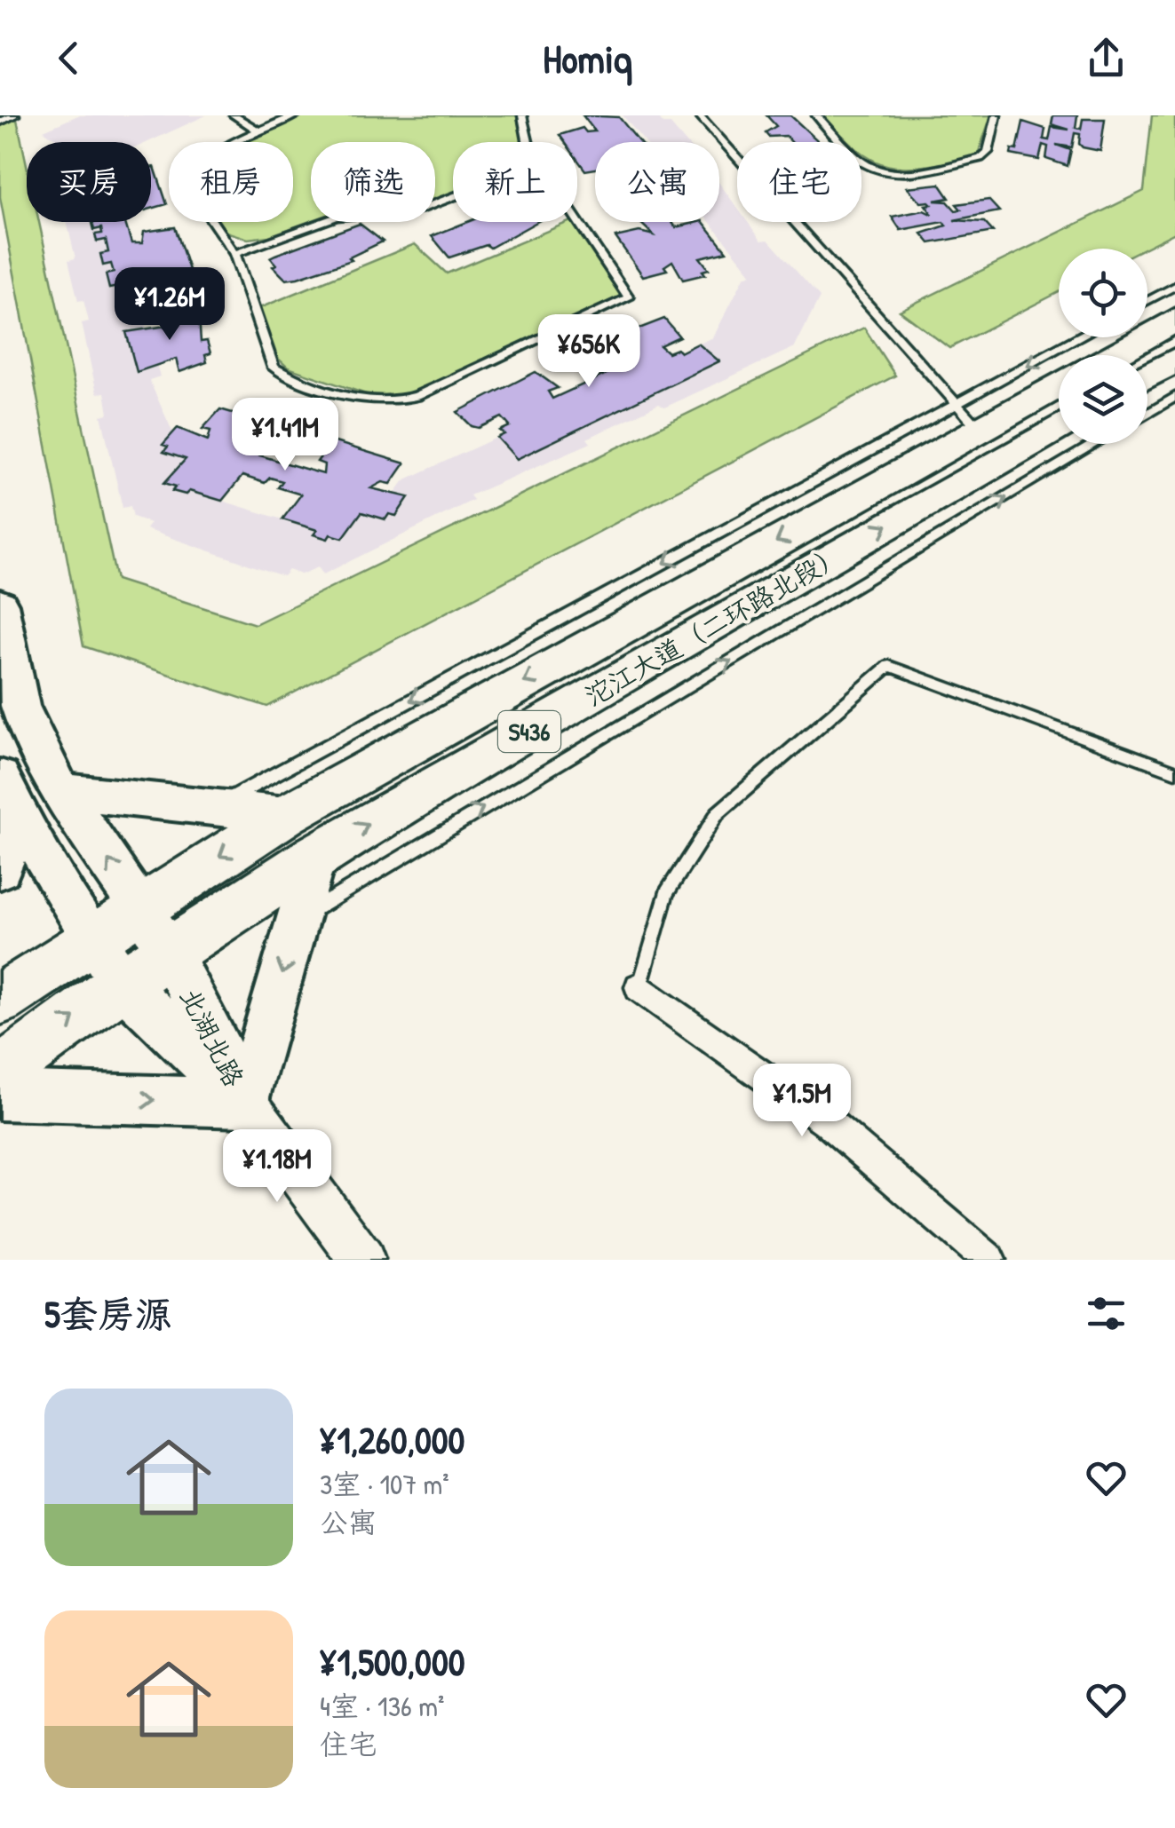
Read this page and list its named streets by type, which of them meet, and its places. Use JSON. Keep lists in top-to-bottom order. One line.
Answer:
{"streets":{"highway":["沱江大道（二环路北段）","S436"],"main road":["北湖北路"]},"crossings":[["沱江大道（二环路北段）","北湖北路"]],"page":{"header":"Homiq","chip":["买房","租房","筛选","新上","公寓","住宅"],"price":["¥1.26M","¥656K","¥1.41M","¥1.5M","¥1.18M"],"heading":"5套房源","list":[{"name":"¥1,260,000","note":"3室 · 107 m² · 公寓"},{"name":"¥1,500,000","note":"4室 · 136 m² · 住宅"}]}}
